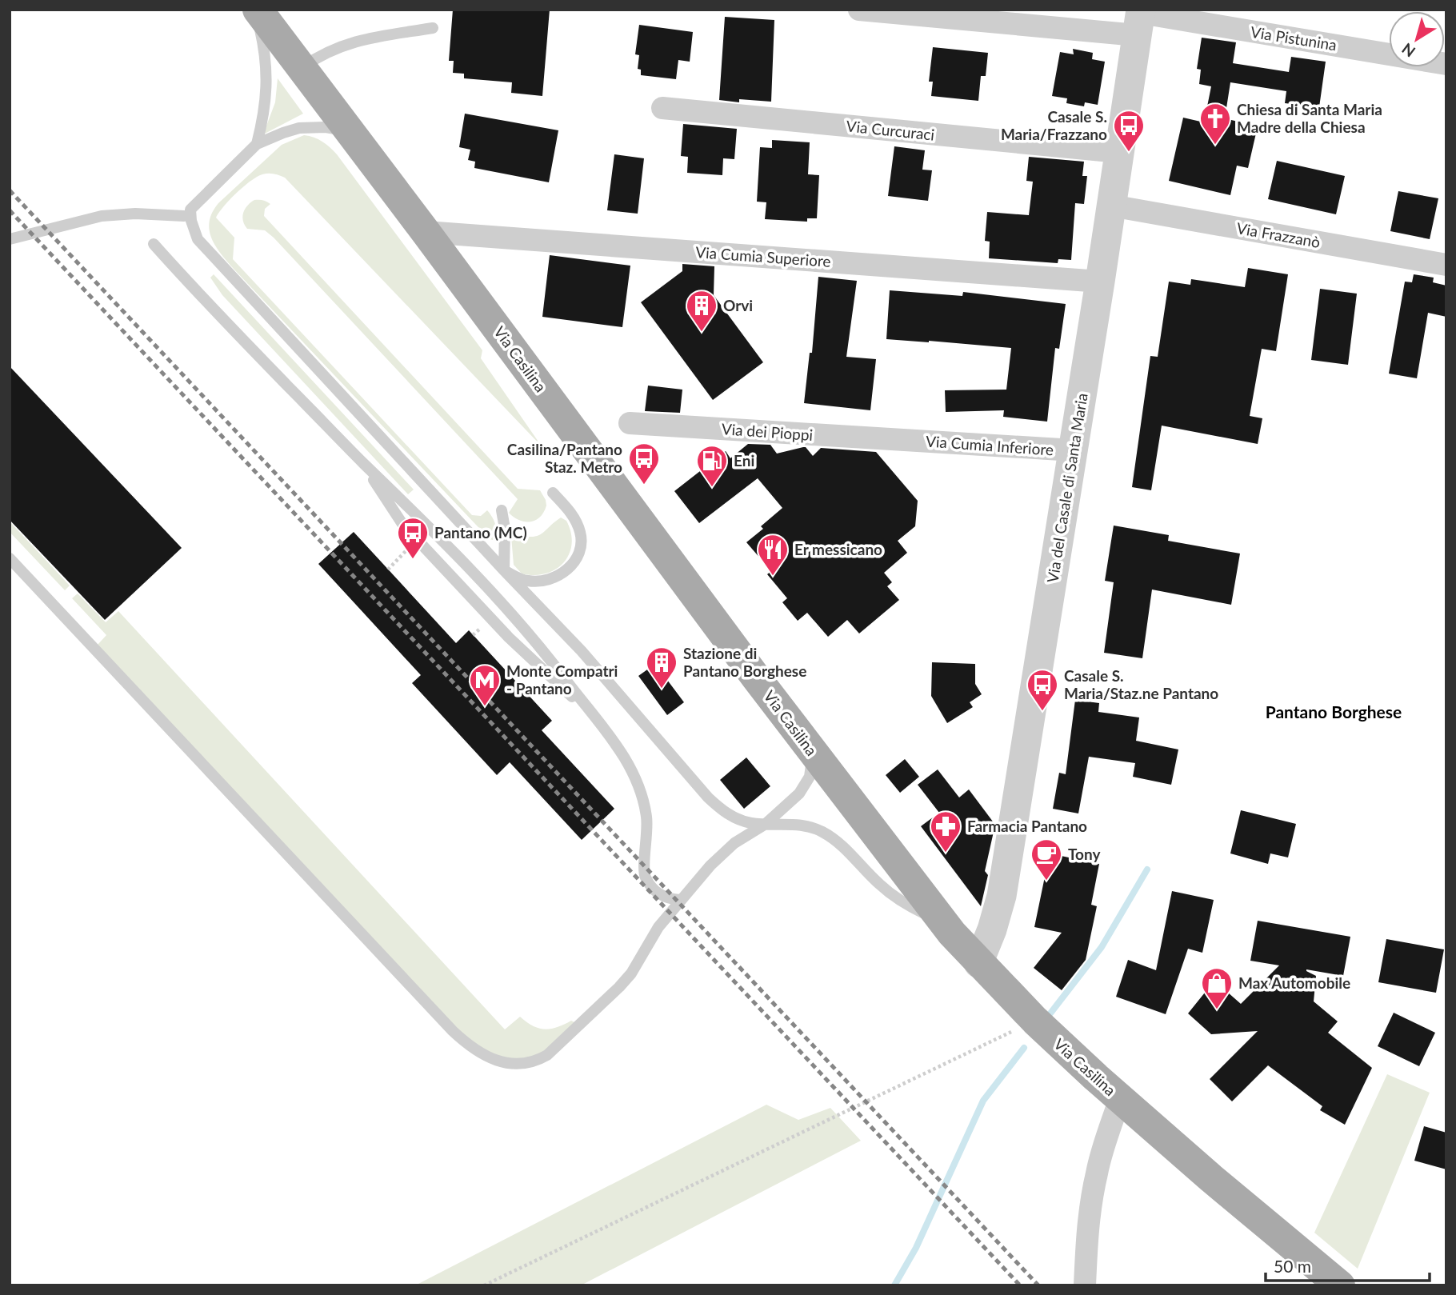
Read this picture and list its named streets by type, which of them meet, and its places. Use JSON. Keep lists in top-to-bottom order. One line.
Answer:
{"streets":{"main road":["Via Casilina"],"street":["Via Pistunina","Via Curcuraci","Via Frazzanò","Via Cumia Superiore","Via dei Pioppi","Via Cumia Inferiore","Via del Casale di Santa Maria"]},"crossings":[["Via Pistunina","Via del Casale di Santa Maria"],["Via Curcuraci","Via del Casale di Santa Maria"],["Via Frazzanò","Via del Casale di Santa Maria"],["Via Cumia Superiore","Via Casilina"],["Via Cumia Superiore","Via del Casale di Santa Maria"],["Via Casilina","Via del Casale di Santa Maria"],["Via dei Pioppi","Via Cumia Inferiore"],["Via Cumia Inferiore","Via del Casale di Santa Maria"]],"districts":["Pantano Borghese"],"places":{"church":["Chiesa di Santa Maria Madre della Chiesa"],"bus stop":["Casale S. Maria/Frazzano","Casilina/Pantano Staz. Metro","Pantano (MC)","Casale S. Maria/Staz.ne Pantano"],"building":["Orvi","Stazione di Pantano Borghese"],"fuel station":["Eni"],"restaurant":["Er messicano"],"metro station":["Monte Compatri - Pantano"],"pharmacy":["Farmacia Pantano"],"cafe":["Tony"],"shop":["Max Automobile"]},"scale_bar":"50 m","north":"bottom left"}
